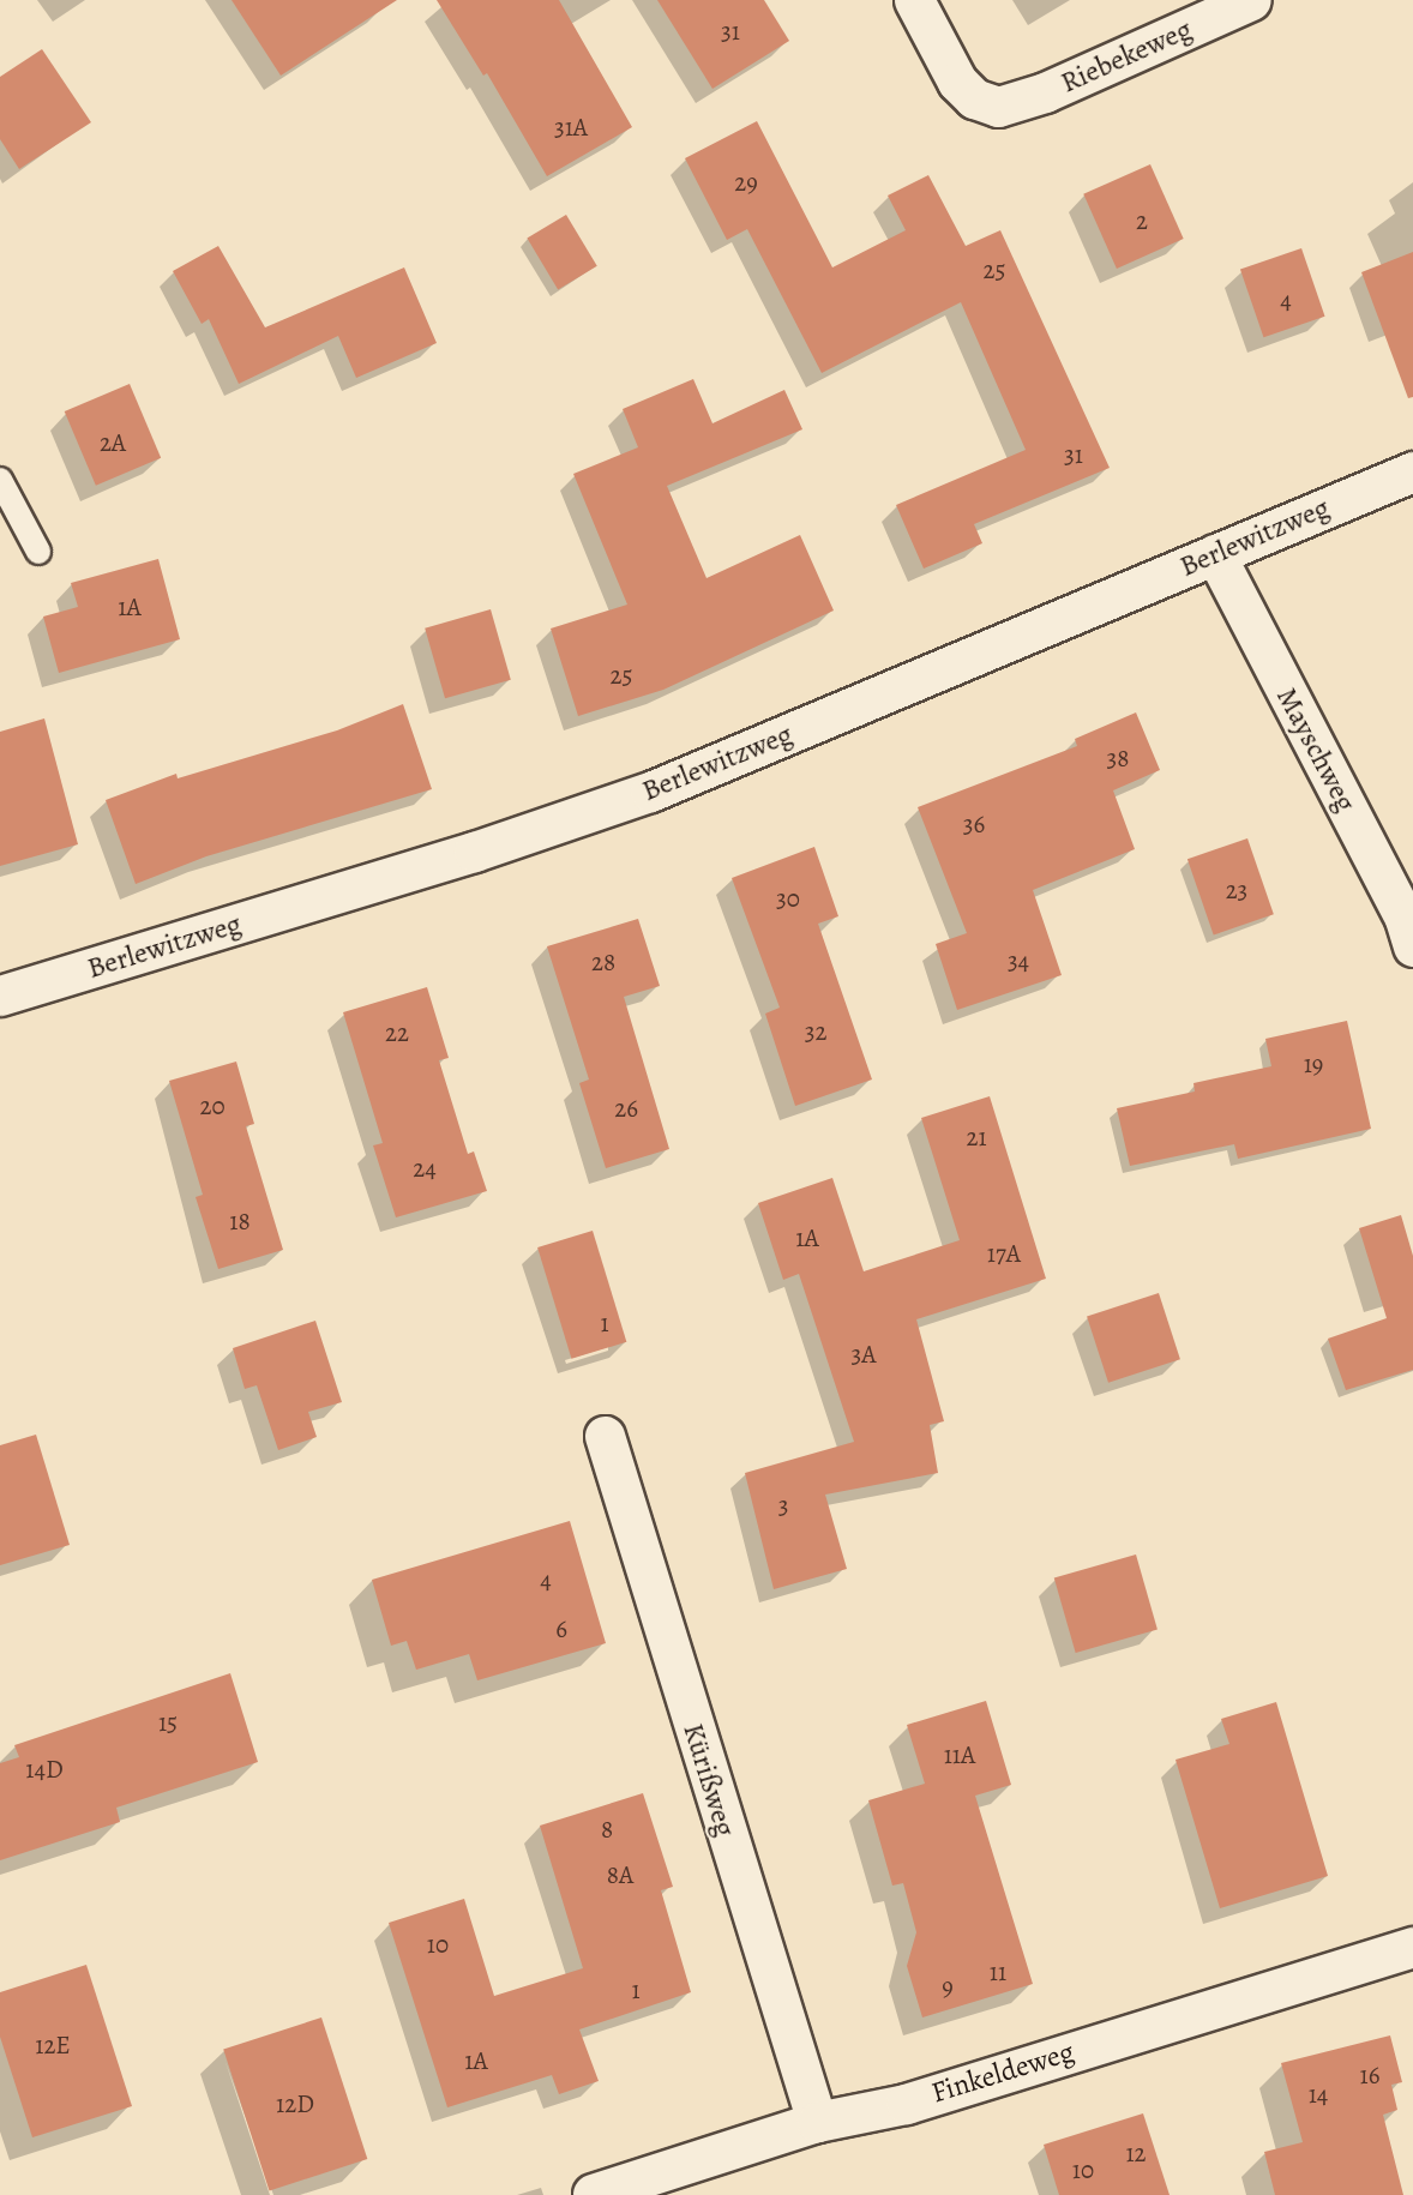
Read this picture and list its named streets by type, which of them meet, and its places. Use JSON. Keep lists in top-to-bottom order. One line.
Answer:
{"streets":{"street":["Riebekeweg","Berlewitzweg","Mayschweg","Kürißweg","Finkeldeweg"]},"crossings":[["Berlewitzweg","Mayschweg"],["Kürißweg","Finkeldeweg"]],"house_numbers":["31","31A","29","2","25","4","2A","31","1A","25","38","36","23","30","34","28","32","22","19","20","26","21","24","18","1A","17A","1","3A","3","4","6","15","11A","14D","8","8A","10","11","9","1","12E","1A","16","14","12D","12","10"]}
